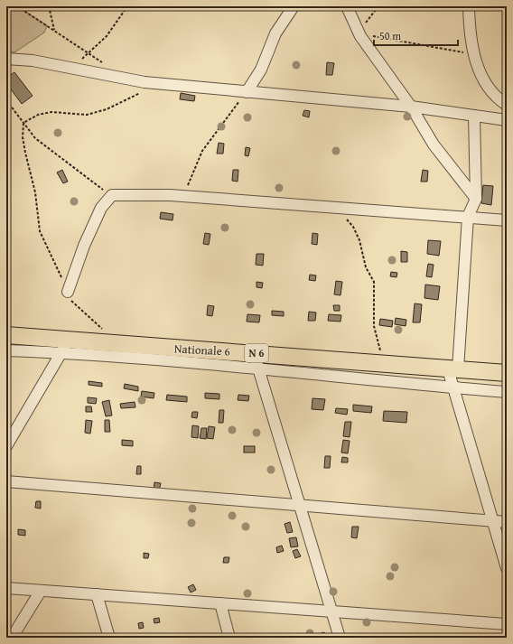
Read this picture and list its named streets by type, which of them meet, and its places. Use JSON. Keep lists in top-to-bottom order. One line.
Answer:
{"streets":{"main road":["Nationale 6","N 6"]},"scale_bar":"50 m"}
